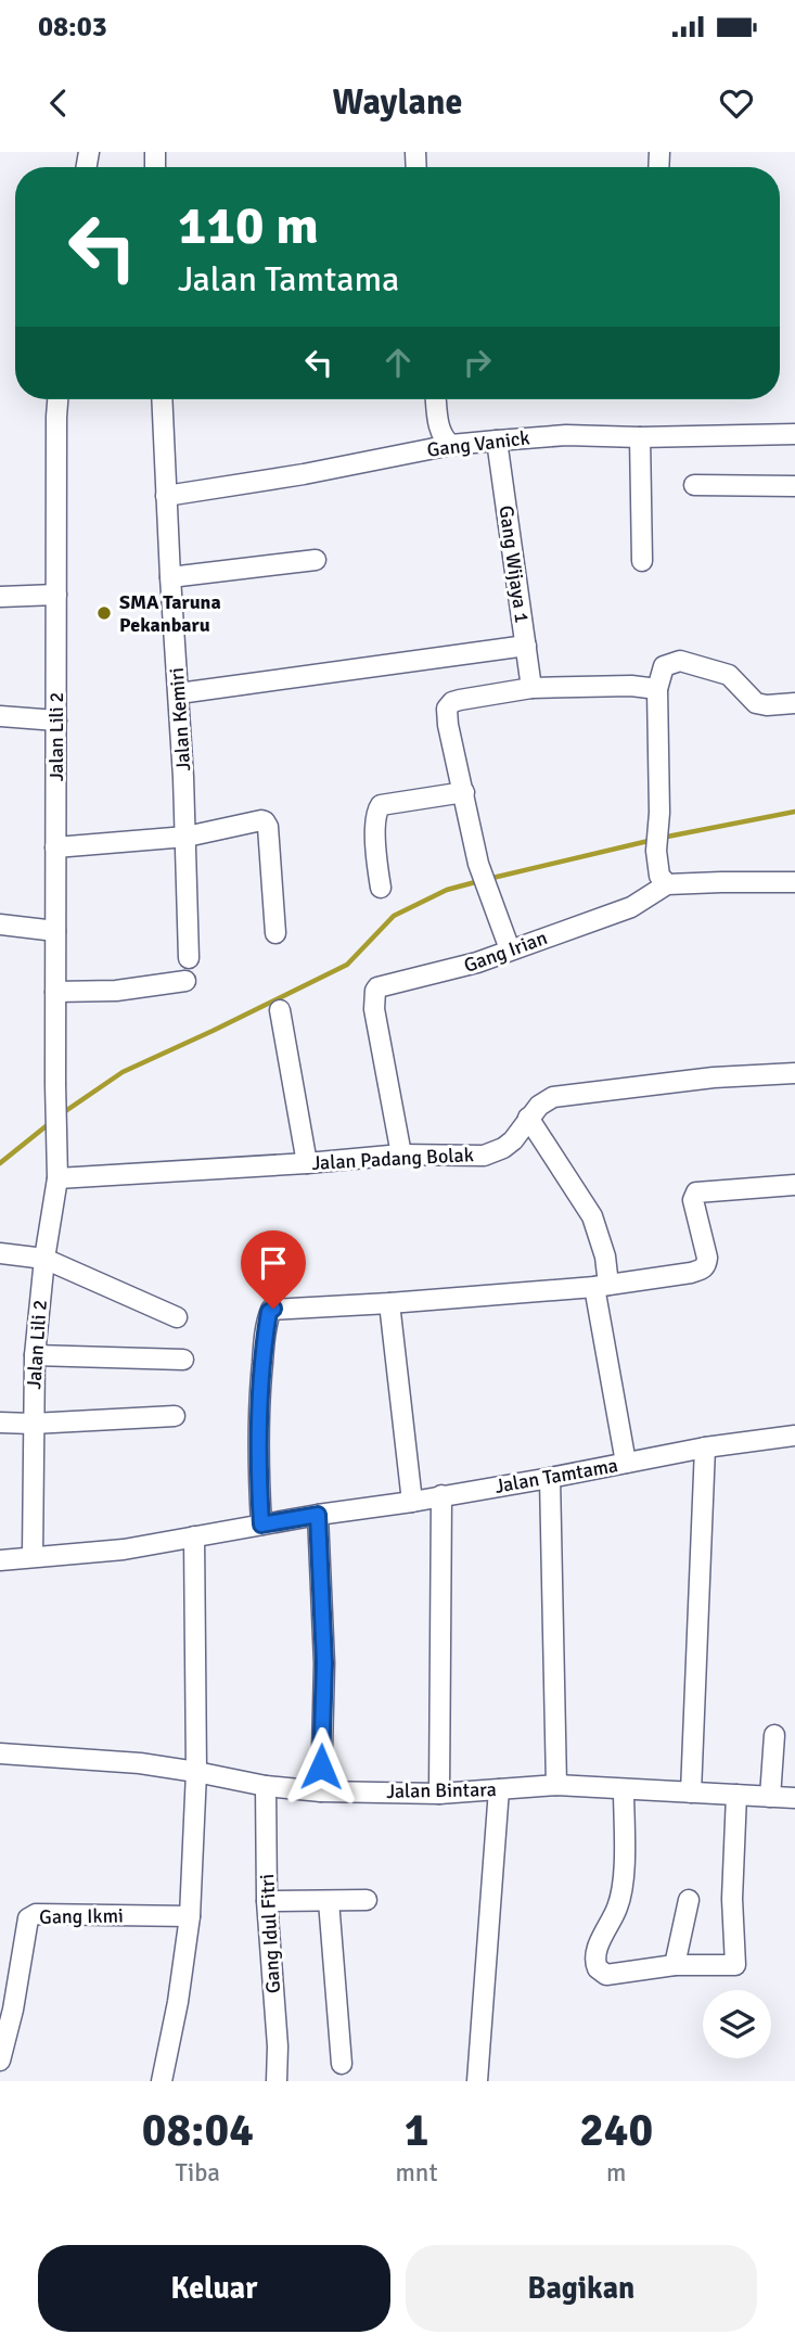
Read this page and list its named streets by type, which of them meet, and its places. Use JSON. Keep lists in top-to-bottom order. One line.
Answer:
{"streets":{"street":["Gang Vanick","Gang Wijaya 1","Jalan Kemiri","Jalan Lili 2","Gang Irian","Jalan Padang Bolak","Jalan Tamtama","Jalan Bintara","Gang Ikmi","Gang Idul Fitri"]},"crossings":[["Gang Vanick","Gang Wijaya 1"],["Gang Vanick","Jalan Kemiri"],["Jalan Lili 2","Jalan Padang Bolak"],["Jalan Lili 2","Jalan Tamtama"],["Gang Irian","Jalan Padang Bolak"],["Jalan Bintara","Gang Idul Fitri"]],"places":["SMA Taruna Pekanbaru"],"page":{"status":"08:03","header":"Waylane","turn":["110 m","Jalan Tamtama"],"eta":["08:04","Tiba","1","mnt","240","m"],"buttons":["Keluar","Bagikan"]}}
